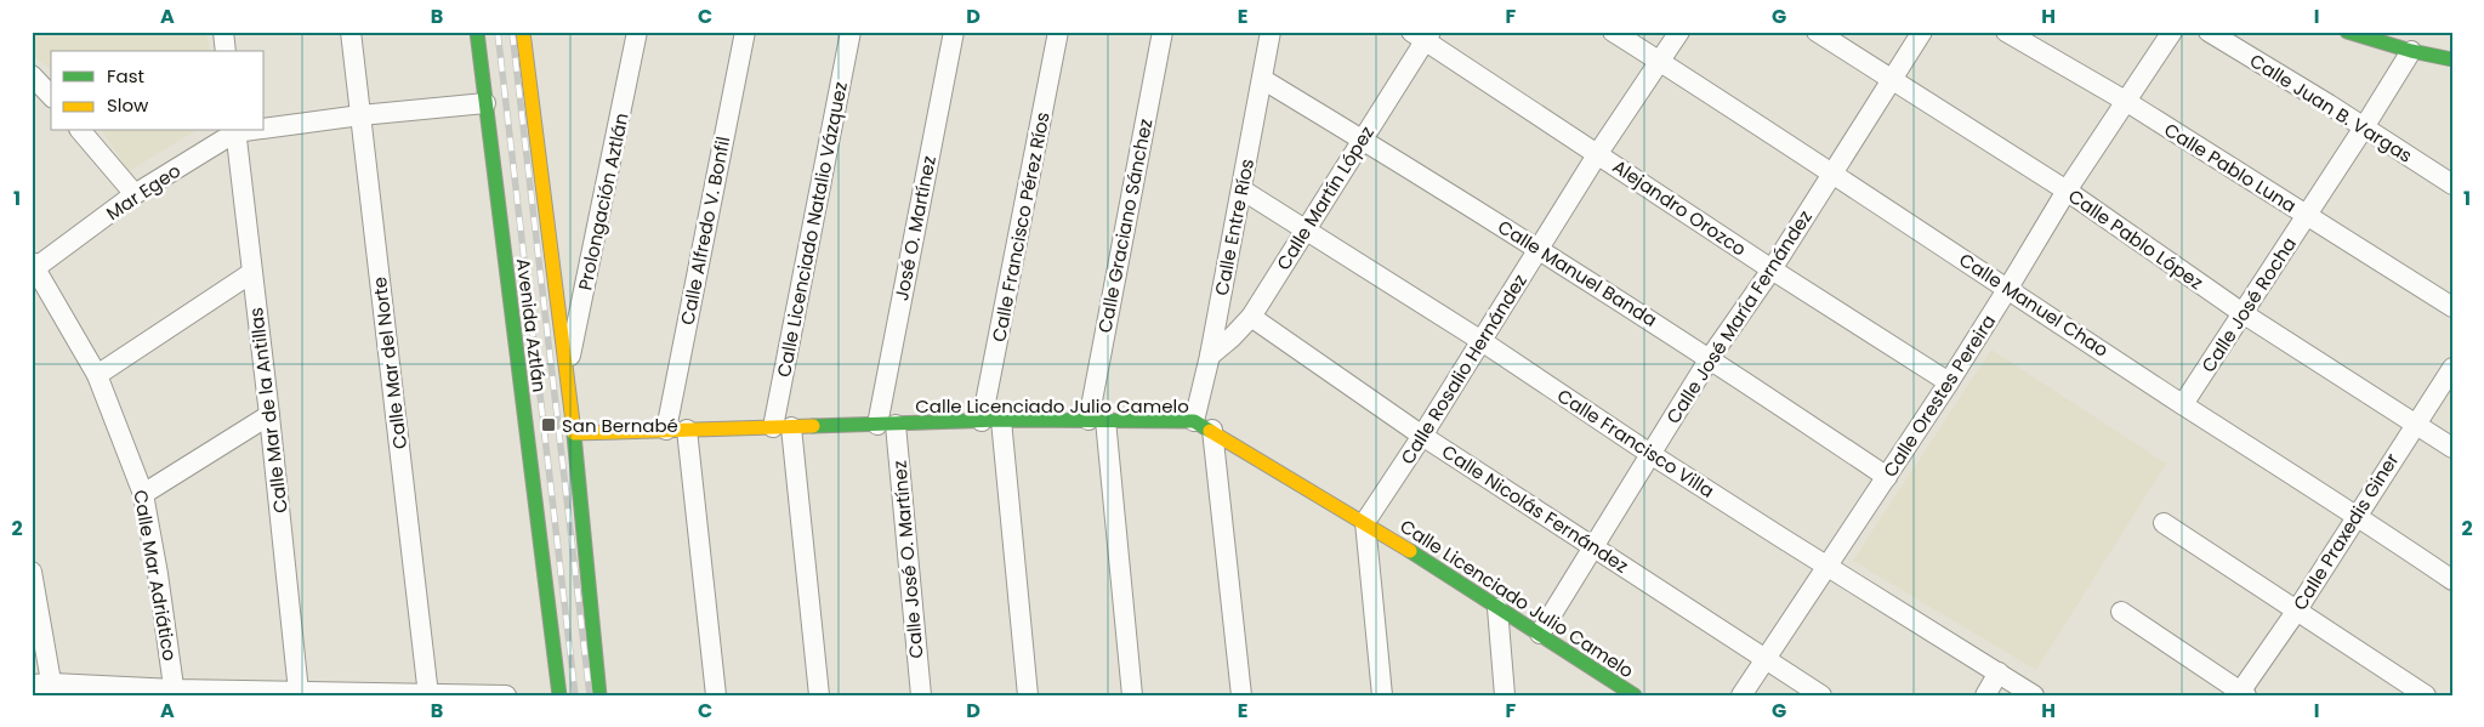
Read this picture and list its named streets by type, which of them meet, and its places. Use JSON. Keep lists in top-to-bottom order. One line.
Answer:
{"streets":{"main road":["Avenida Aztlán","Calle Licenciado Julio Camelo"],"street":["Calle Juan B. Vargas","Calle Pablo Luna","Mar Egeo","Calle Martín López","Prolongación Aztlán","Alejandro Orozco","Calle Graciano Sánchez","Calle Francisco Pérez Ríos","Calle Entre Ríos","José O. Martínez","Calle Licenciado Natalio Vázquez","Calle Alfredo V. Bonfil","Calle Pablo López","Calle Manuel Banda","Calle Manuel Chao","Calle José Rocha","Calle José María Fernández","Calle Mar del Norte","Calle Rosalio Hernández","Calle Orestes Pereira","Calle Mar de la Antillas","Calle Francisco Villa","Calle Nicolás Fernández","Calle Praxedis Giner","Calle José O. Martínez","Calle Mar Adriático"]},"crossings":[["Calle Juan B. Vargas","Calle José Rocha"],["Calle Pablo Luna","Calle José Rocha"],["Calle Pablo Luna","Calle Orestes Pereira"],["Mar Egeo","Avenida Aztlán"],["Mar Egeo","Calle Mar del Norte"],["Mar Egeo","Calle Mar de la Antillas"],["Mar Egeo","Calle Mar Adriático"],["Calle Martín López","Alejandro Orozco"],["Calle Martín López","Calle Entre Ríos"],["Calle Martín López","Calle Manuel Banda"],["Calle Martín López","Calle Francisco Villa"],["Calle Martín López","Calle Nicolás Fernández"],["Prolongación Aztlán","Avenida Aztlán"],["Alejandro Orozco","Calle José María Fernández"],["Alejandro Orozco","Calle Rosalio Hernández"],["Alejandro Orozco","Calle Orestes Pereira"],["Calle Graciano Sánchez","Calle Licenciado Julio Camelo"],["Calle Francisco Pérez Ríos","Calle Licenciado Julio Camelo"],["Calle Entre Ríos","Calle Manuel Banda"],["Calle Entre Ríos","Calle Licenciado Julio Camelo"],["Calle Entre Ríos","Calle Francisco Villa"],["José O. Martínez","Calle Licenciado Julio Camelo"],["José O. Martínez","Calle José O. Martínez"],["Calle Licenciado Natalio Vázquez","Calle Licenciado Julio Camelo"],["Calle Alfredo V. Bonfil","Calle Licenciado Julio Camelo"],["Calle Pablo López","Calle José Rocha"],["Calle Pablo López","Calle José María Fernández"],["Calle Pablo López","Calle Orestes Pereira"],["Calle Pablo López","Calle Praxedis Giner"],["Calle Manuel Banda","Calle José María Fernández"],["Calle Manuel Banda","Calle Rosalio Hernández"],["Calle Manuel Banda","Calle Orestes Pereira"],["Calle Manuel Chao","Calle José Rocha"],["Calle Manuel Chao","Calle José María Fernández"],["Calle Manuel Chao","Calle Rosalio Hernández"],["Calle Manuel Chao","Calle Orestes Pereira"],["Calle Manuel Chao","Calle Praxedis Giner"],["Calle José María Fernández","Calle Licenciado Julio Camelo"],["Calle José María Fernández","Calle Francisco Villa"],["Calle José María Fernández","Calle Nicolás Fernández"],["Avenida Aztlán","Calle Licenciado Julio Camelo"],["Calle Rosalio Hernández","Calle Licenciado Julio Camelo"],["Calle Rosalio Hernández","Calle Francisco Villa"],["Calle Rosalio Hernández","Calle Nicolás Fernández"],["Calle Orestes Pereira","Calle Francisco Villa"],["Calle Orestes Pereira","Calle Nicolás Fernández"],["Calle Licenciado Julio Camelo","Calle José O. Martínez"]],"places":{"transit":["San Bernabé"]},"legend":["Fast","Slow"],"grid":{"columns":["A","B","C","D","E","F","G","H","I"],"rows":["1","2"]}}
